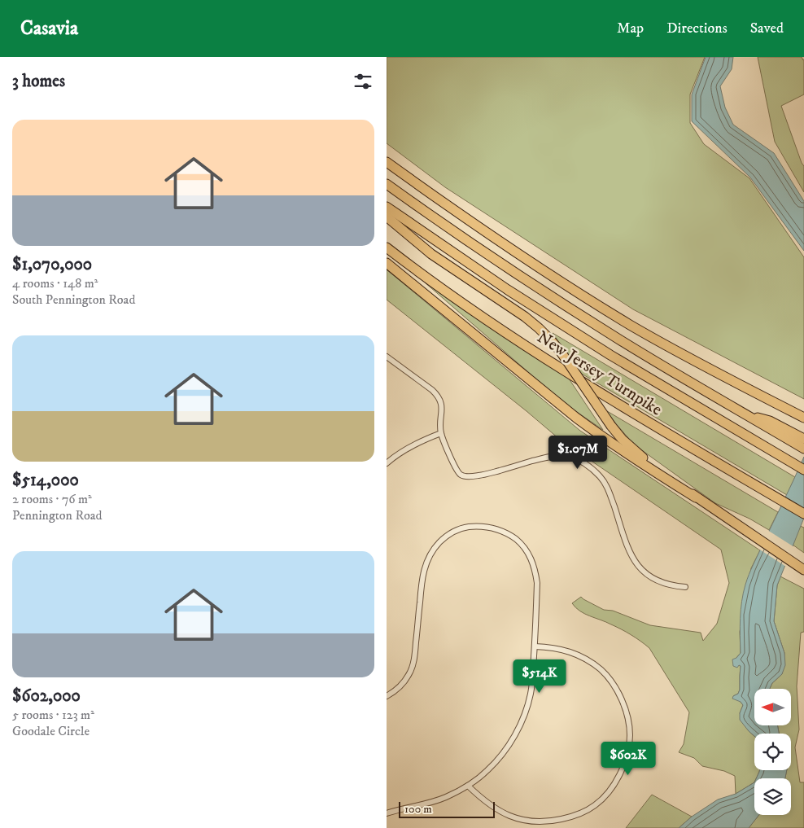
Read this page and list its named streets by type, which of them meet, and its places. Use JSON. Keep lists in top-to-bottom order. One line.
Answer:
{"streets":{"highway":["New Jersey Turnpike"]},"scale_bar":"100 m","north":"left","page":{"header":"Casavia","nav":["Map","Directions","Saved"],"heading":"3 homes","list":[{"name":"$1,070,000","note":"4 rooms · 148 m² · South Pennington Road"},{"name":"$514,000","note":"2 rooms · 76 m² · Pennington Road"},{"name":"$602,000","note":"5 rooms · 123 m² · Goodale Circle"}],"price":["$1.07M","$514K","$602K"],"scale":"100 m"}}
